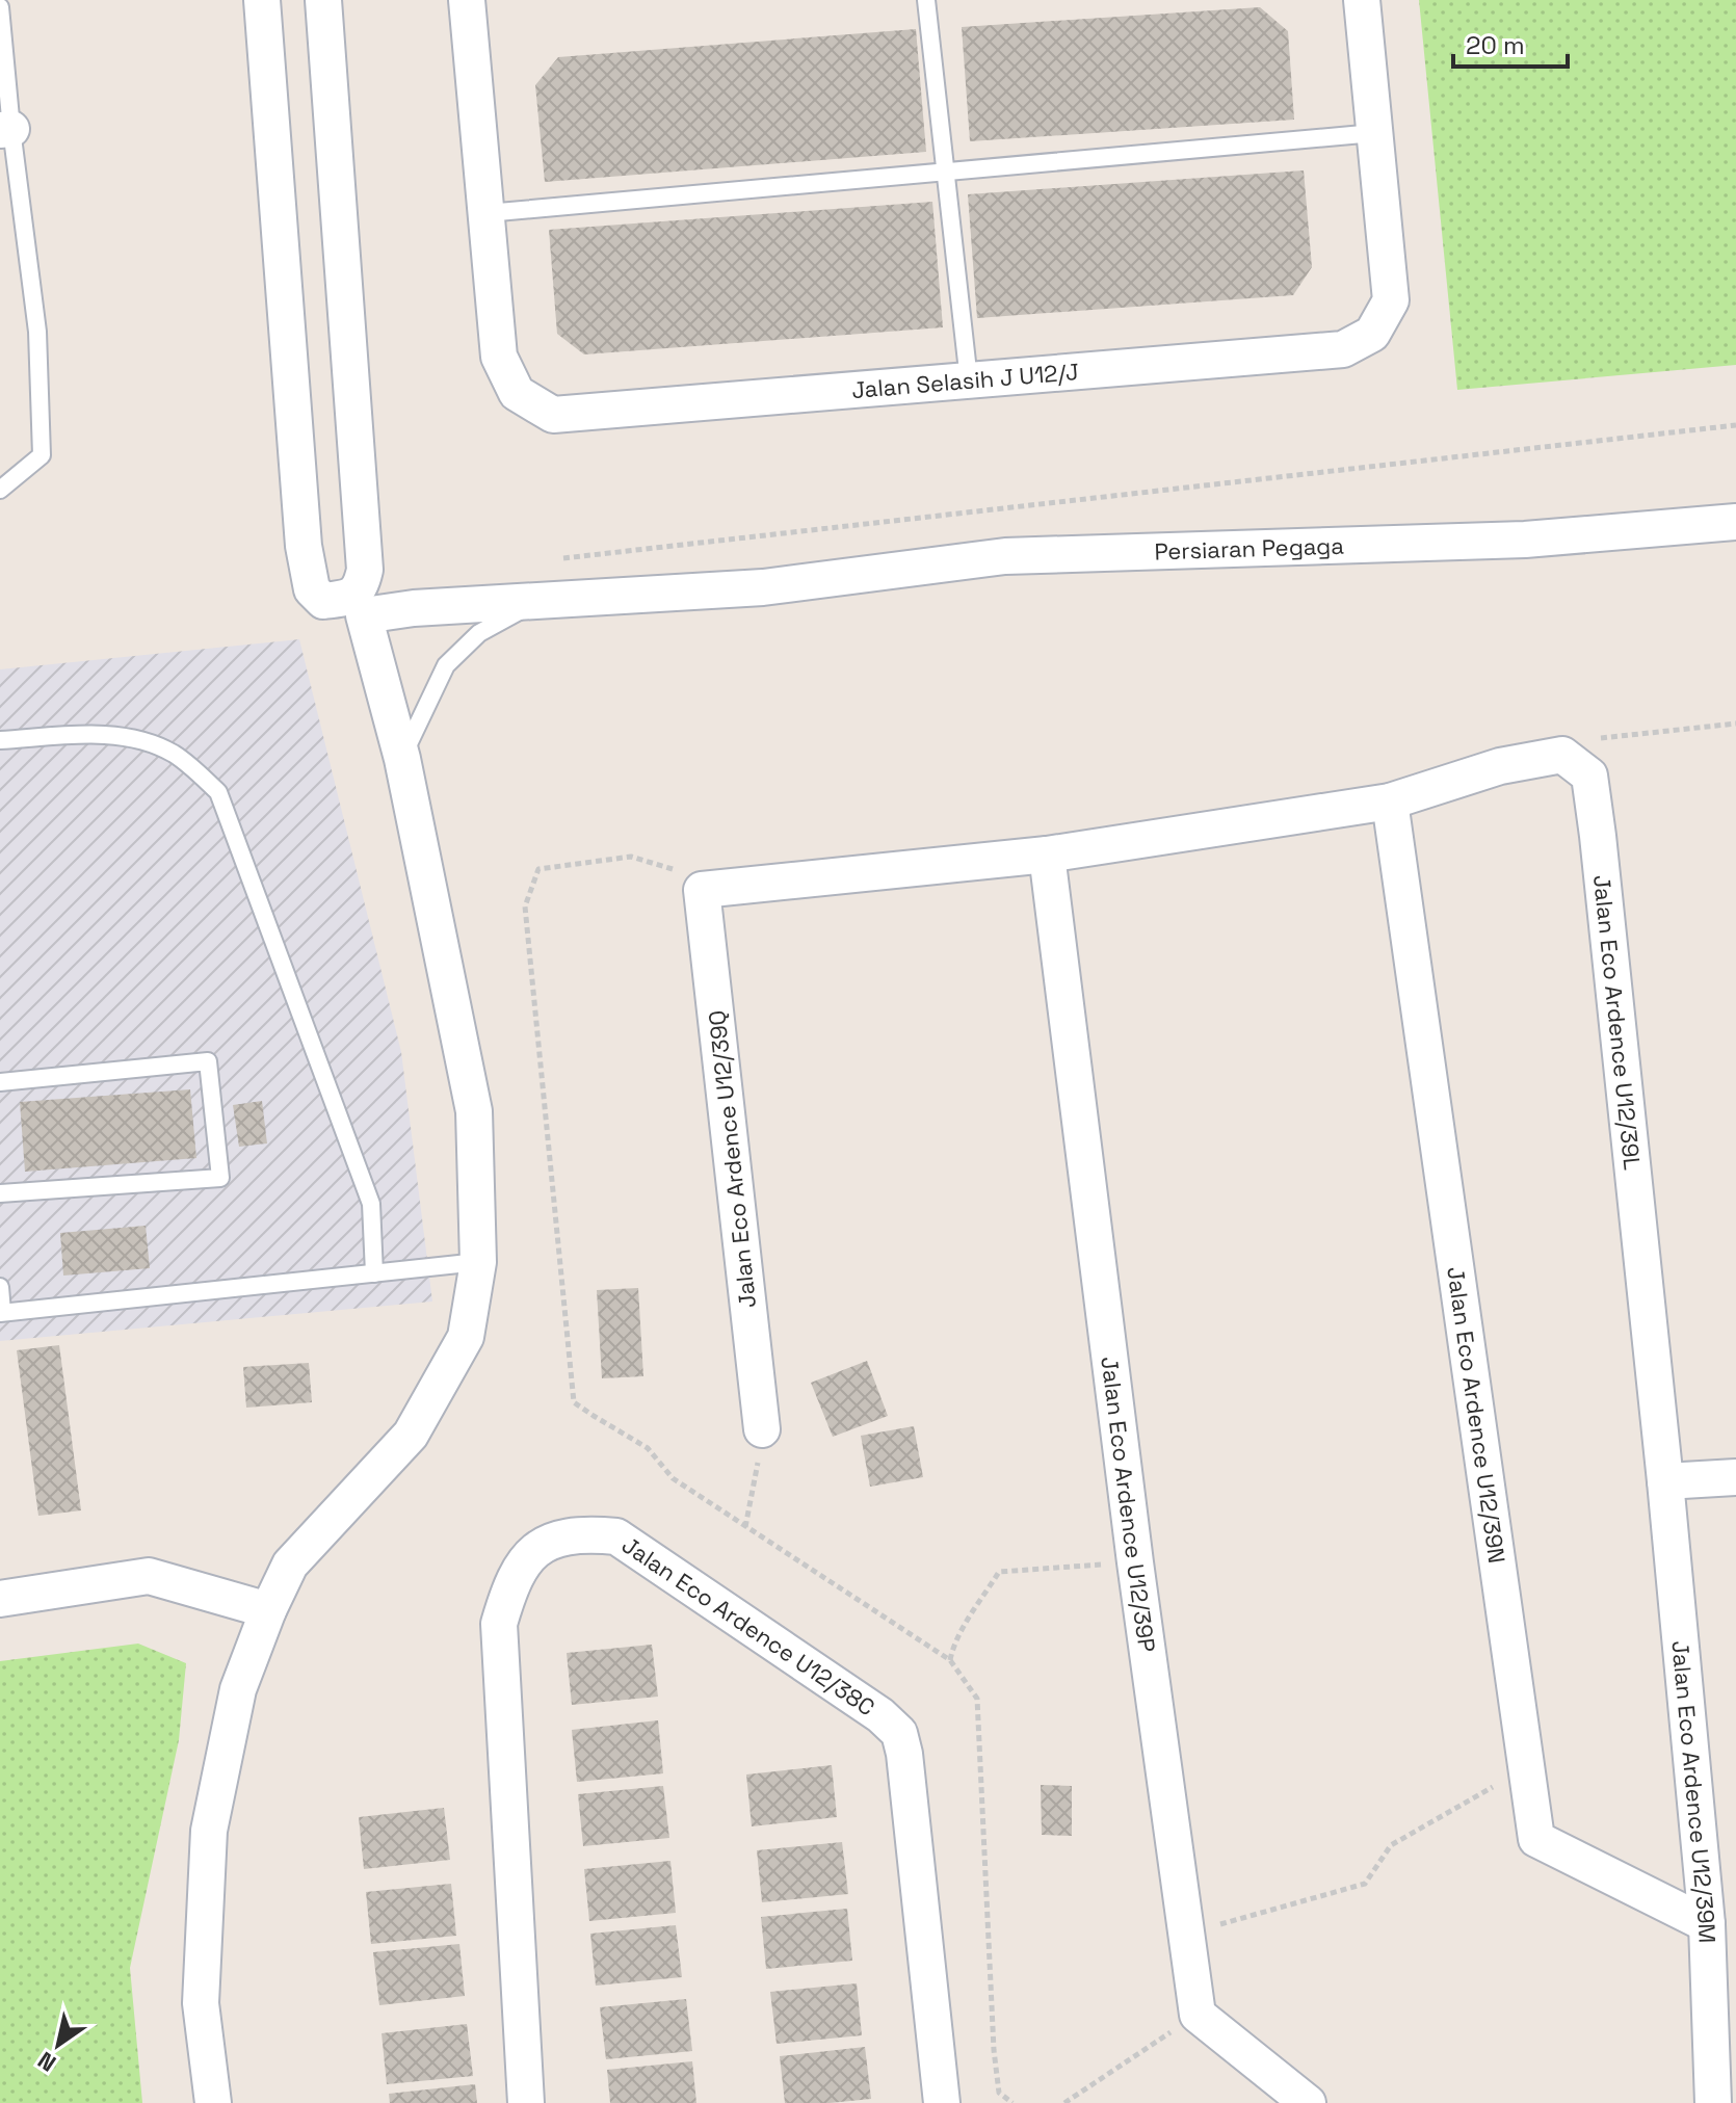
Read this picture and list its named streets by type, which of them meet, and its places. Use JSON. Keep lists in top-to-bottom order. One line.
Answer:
{"streets":{"street":["Jalan Selasih J U12/J","Persiaran Pegaga","Jalan Eco Ardence U12/39L","Jalan Eco Ardence U12/39Q","Jalan Eco Ardence U12/39N","Jalan Eco Ardence U12/39P","Jalan Eco Ardence U12/38C","Jalan Eco Ardence U12/39M"]},"crossings":[["Jalan Eco Ardence U12/39L","Jalan Eco Ardence U12/39M"],["Jalan Eco Ardence U12/39Q","Jalan Eco Ardence U12/39P"],["Jalan Eco Ardence U12/39N","Jalan Eco Ardence U12/39M"]],"scale_bar":"20 m","north":"bottom left"}
